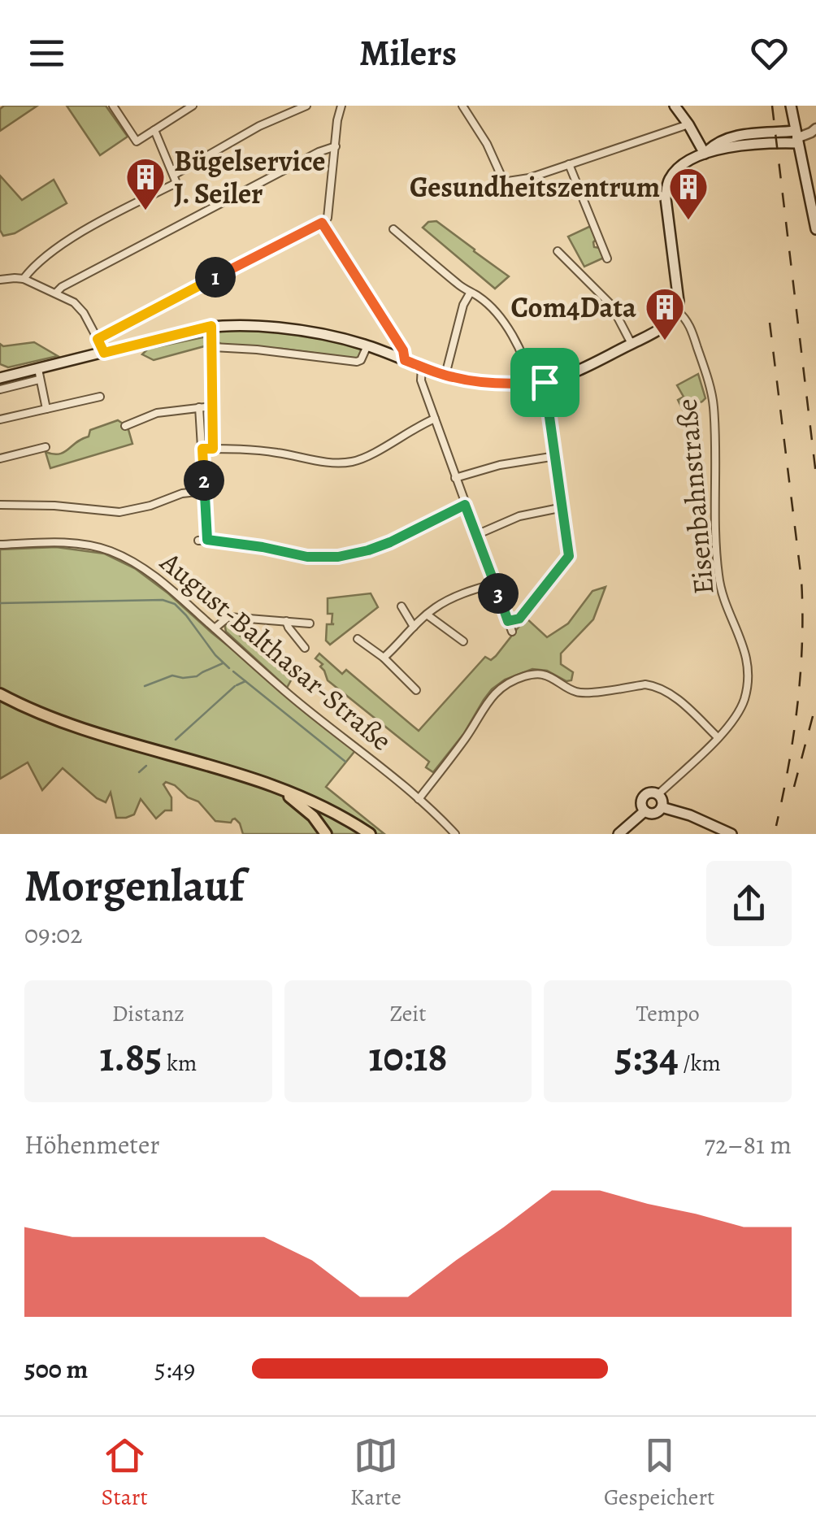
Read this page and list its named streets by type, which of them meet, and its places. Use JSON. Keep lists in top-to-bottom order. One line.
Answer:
{"streets":{"street":["Eisenbahnstraße","August-Balthasar-Straße"]},"places":{"building":["Bügelservice J. Seiler","Gesundheitszentrum","Com4Data"]},"page":{"header":"Milers","pins":["1","2","3"],"heading":["Morgenlauf","09:02"],"stats":[["Distanz","1.85 km"],["Zeit","10:18"],["Tempo","5:34 /km"]],"chart":["Höhenmeter","72–81 m"],"list":[{"name":"500 m","note":"5:49"}],"tabs":["Start","Karte","Gespeichert"]}}
